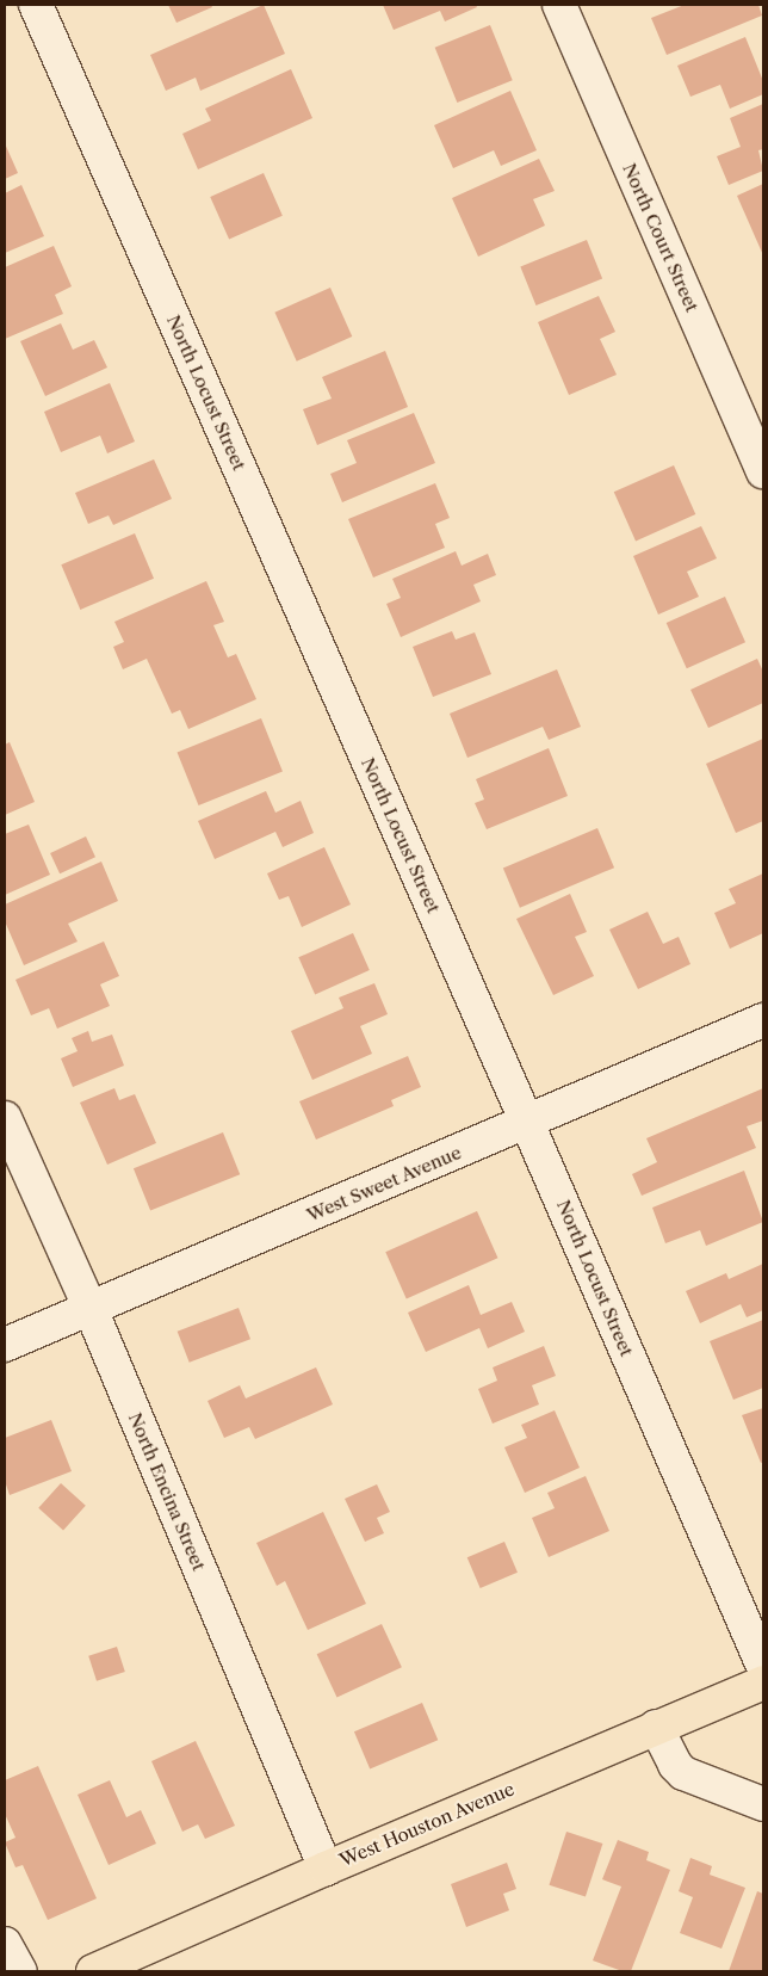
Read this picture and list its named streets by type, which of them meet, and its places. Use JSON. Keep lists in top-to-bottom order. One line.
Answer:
{"streets":{"main road":["West Houston Avenue"],"street":["North Court Street","North Locust Street","West Sweet Avenue","North Encina Street"]},"crossings":[["North Locust Street","West Sweet Avenue"],["West Sweet Avenue","North Encina Street"],["North Encina Street","West Houston Avenue"]]}
